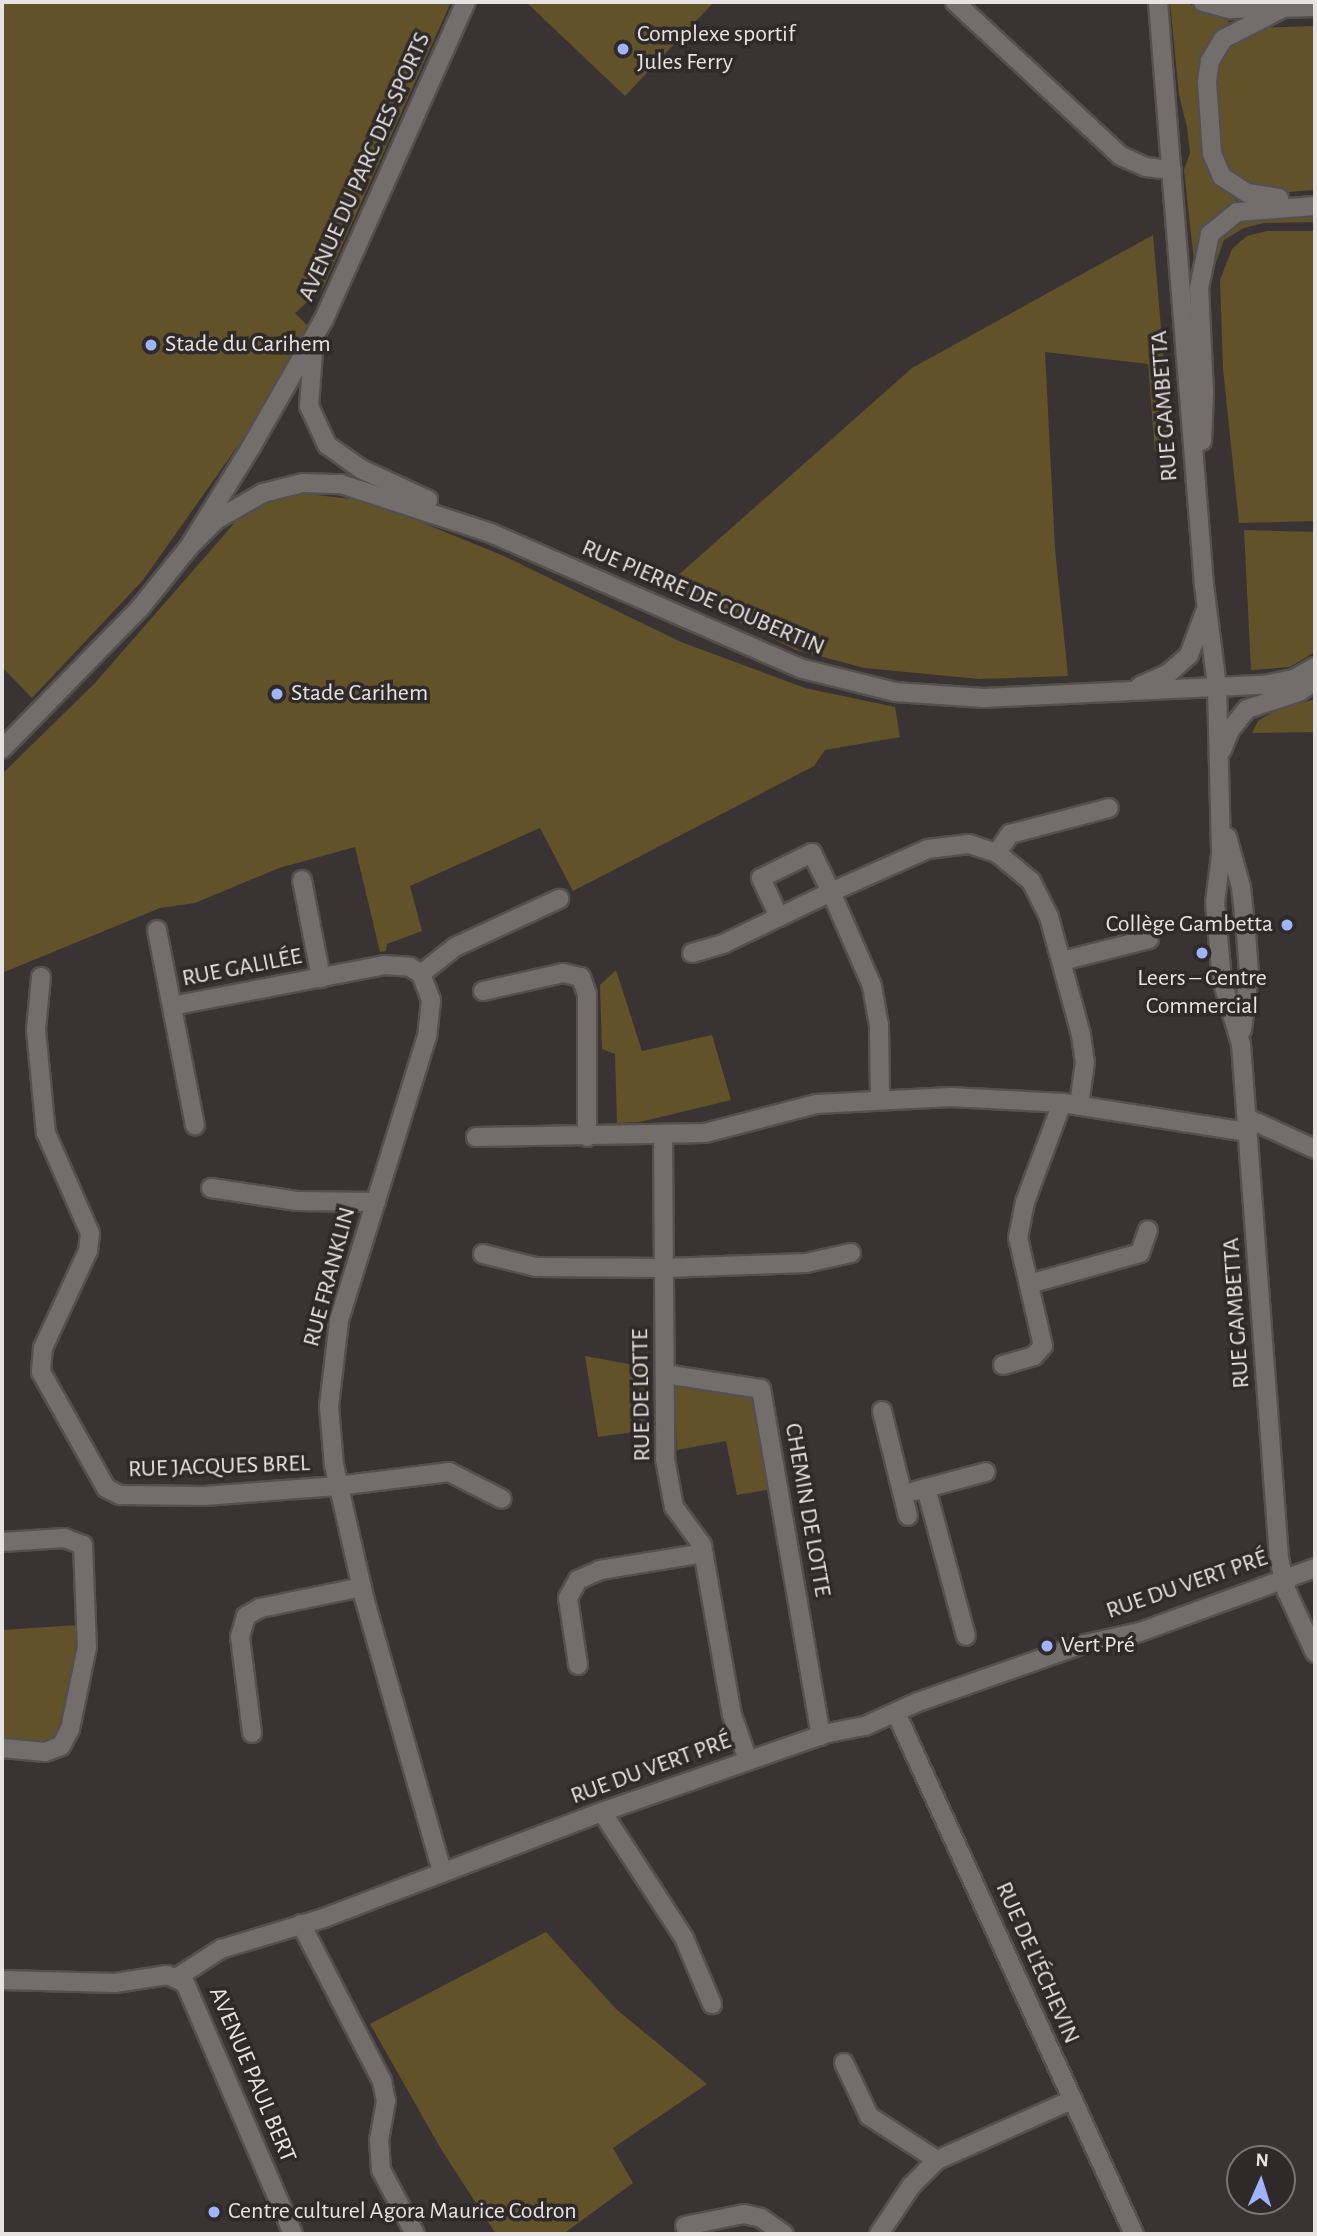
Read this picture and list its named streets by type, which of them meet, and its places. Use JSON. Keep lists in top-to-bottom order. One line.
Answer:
{"streets":{"street":["AVENUE DU PARC DES SPORTS","RUE GAMBETTA","RUE PIERRE DE COUBERTIN","RUE GALILÉE","RUE FRANKLIN","RUE DE LOTTE","RUE JACQUES BREL","CHEMIN DE LOTTE","RUE DU VERT PRÉ","RUE DE L'ÉCHEVIN","AVENUE PAUL BERT"]},"crossings":[["AVENUE DU PARC DES SPORTS","RUE PIERRE DE COUBERTIN"],["RUE GAMBETTA","RUE PIERRE DE COUBERTIN"],["RUE GAMBETTA","RUE DU VERT PRÉ"],["RUE GALILÉE","RUE FRANKLIN"],["RUE FRANKLIN","RUE JACQUES BREL"],["RUE FRANKLIN","RUE DU VERT PRÉ"],["RUE DE LOTTE","CHEMIN DE LOTTE"],["RUE DE LOTTE","RUE DU VERT PRÉ"],["CHEMIN DE LOTTE","RUE DU VERT PRÉ"],["RUE DU VERT PRÉ","RUE DE L'ÉCHEVIN"],["RUE DU VERT PRÉ","AVENUE PAUL BERT"]],"places":["Complexe sportif Jules Ferry","Stade du Carihem","Stade Carihem","Collège Gambetta","Leers – Centre Commercial","Vert Pré","Centre culturel Agora Maurice Codron"],"north":"top"}
